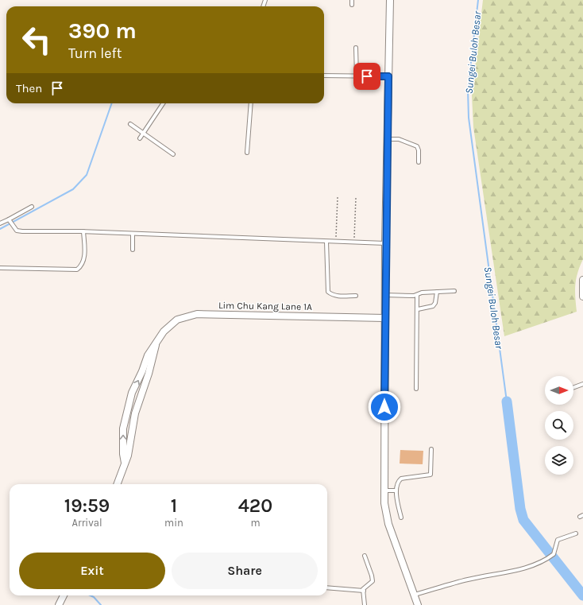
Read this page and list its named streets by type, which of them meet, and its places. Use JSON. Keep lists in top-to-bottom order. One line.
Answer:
{"streets":{"street":["Lim Chu Kang Lane 1A"]},"water":["Sungei Buloh Besar"],"north":"right","page":{"turn":["390 m","Turn left"],"then":"Then","eta":["19:59","Arrival","1","min","420","m"],"buttons":["Exit","Share"]}}
